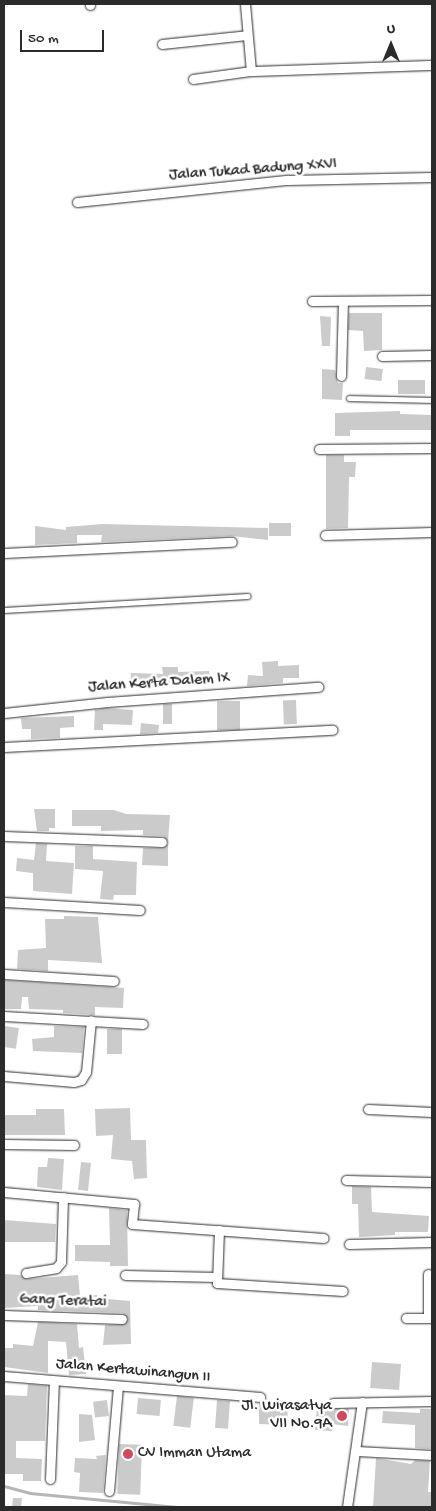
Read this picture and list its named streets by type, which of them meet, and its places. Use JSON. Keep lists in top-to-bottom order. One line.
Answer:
{"streets":{"street":["Jalan Tukad Badung XXVI","Jalan Kerta Dalem IX","Gang Teratai","Jalan Kertawinangun II"]},"places":["Jl. Wirasatya VII No.9A","CV Imman Utama"],"scale_bar":"50 m","north":"top"}
